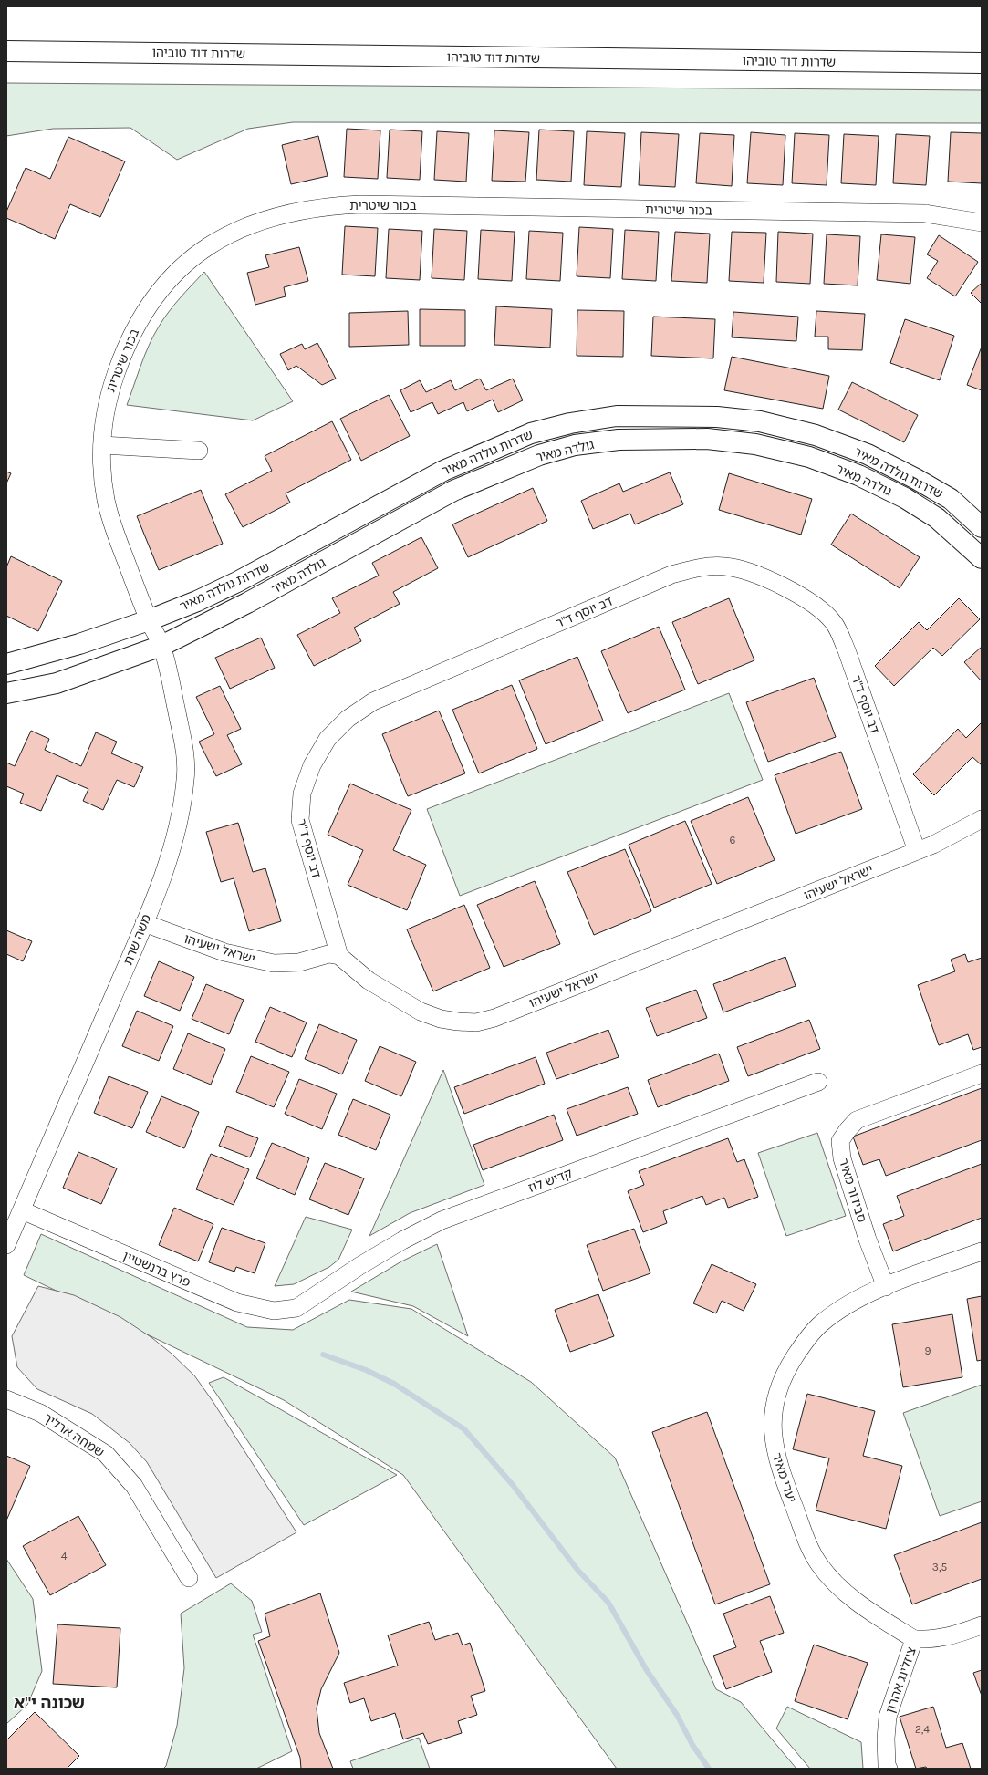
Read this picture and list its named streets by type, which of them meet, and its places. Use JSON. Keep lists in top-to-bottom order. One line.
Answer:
{"streets":{"main road":["שדרות דוד טוביהו","גולדה מאיר","שדרות גולדה מאיר"],"street":["בכור שיטרית","דב יוסף ד\"ר","ישראל ישעיהו","משה שרת","קדיש לוז","סבידור מאיר","פרץ ברנשטיין","שמחה ארליך","יערי מאיר","ציזלינג אהרון"]},"crossings":[["בכור שיטרית","שדרות גולדה מאיר"],["בכור שיטרית","משה שרת"],["גולדה מאיר","משה שרת"],["שדרות גולדה מאיר","משה שרת"],["דב יוסף ד\"ר","ישראל ישעיהו"],["ישראל ישעיהו","משה שרת"],["משה שרת","פרץ ברנשטיין"],["קדיש לוז","פרץ ברנשטיין"],["סבידור מאיר","יערי מאיר"],["יערי מאיר","ציזלינג אהרון"]],"districts":["שכונה י\"א"],"house_numbers":["6","9","4","3,5","2,4"]}
